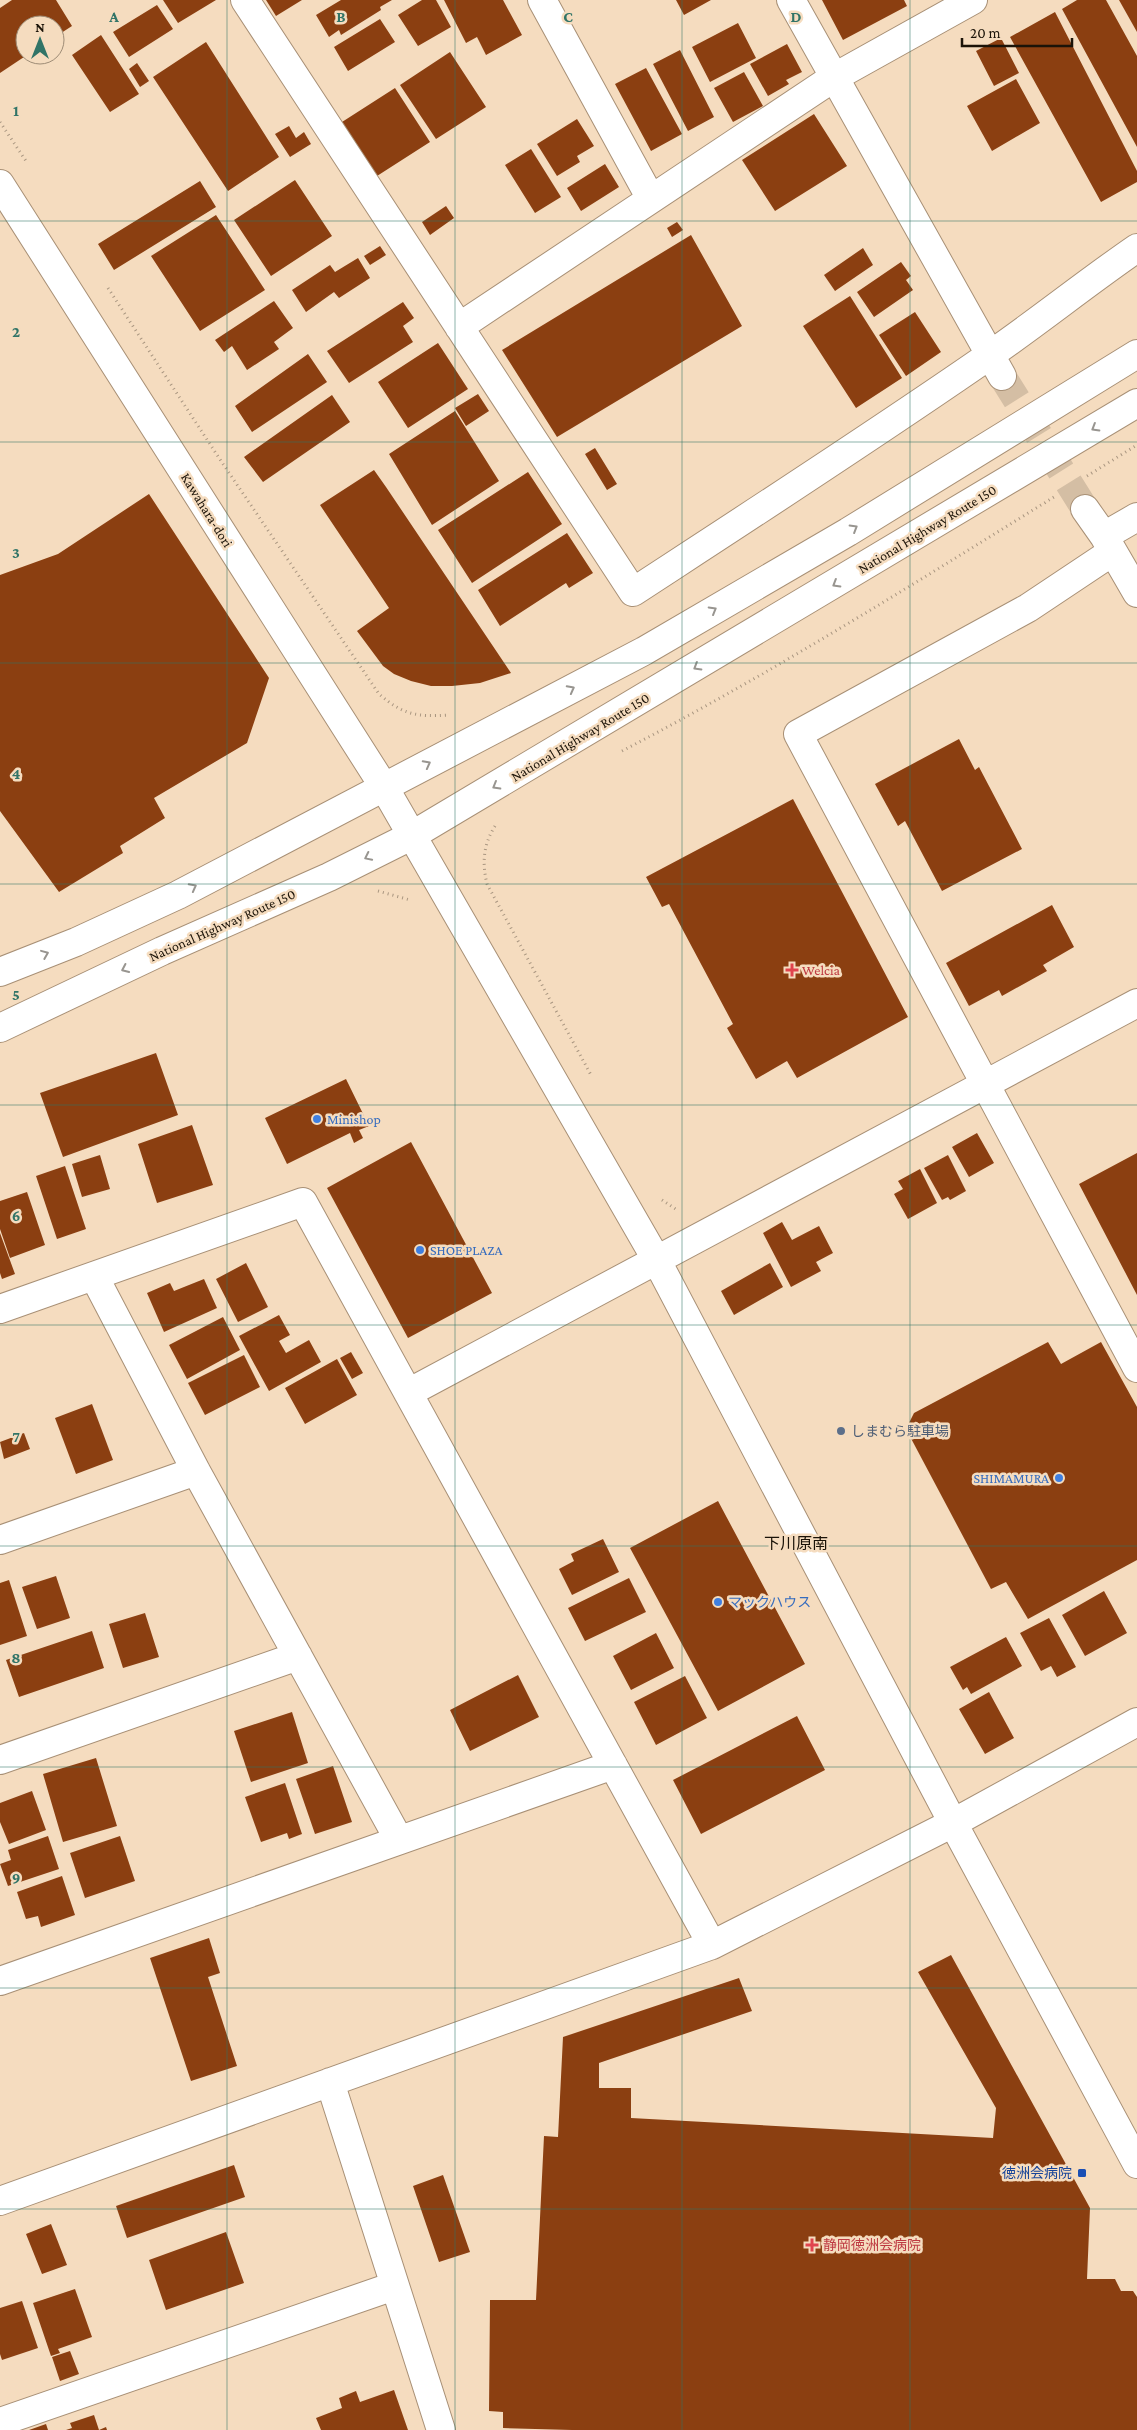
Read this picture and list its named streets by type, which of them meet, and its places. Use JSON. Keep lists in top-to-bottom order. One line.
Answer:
{"streets":{"main road":["Kawahara-dori","National Highway Route 150"]},"crossings":[["Kawahara-dori","National Highway Route 150"]],"districts":["下川原南"],"places":{"health":["Welcia","静岡徳洲会病院"],"other":["Minishop","SHOE PLAZA","しまむら駐車場","SHIMAMURA","マックハウス"],"transit":["徳洲会病院"]},"scale_bar":"20 m","north":"top","grid":{"columns":["A","B","C","D"],"rows":["1","2","3","4","5","6","7","8","9"]}}
